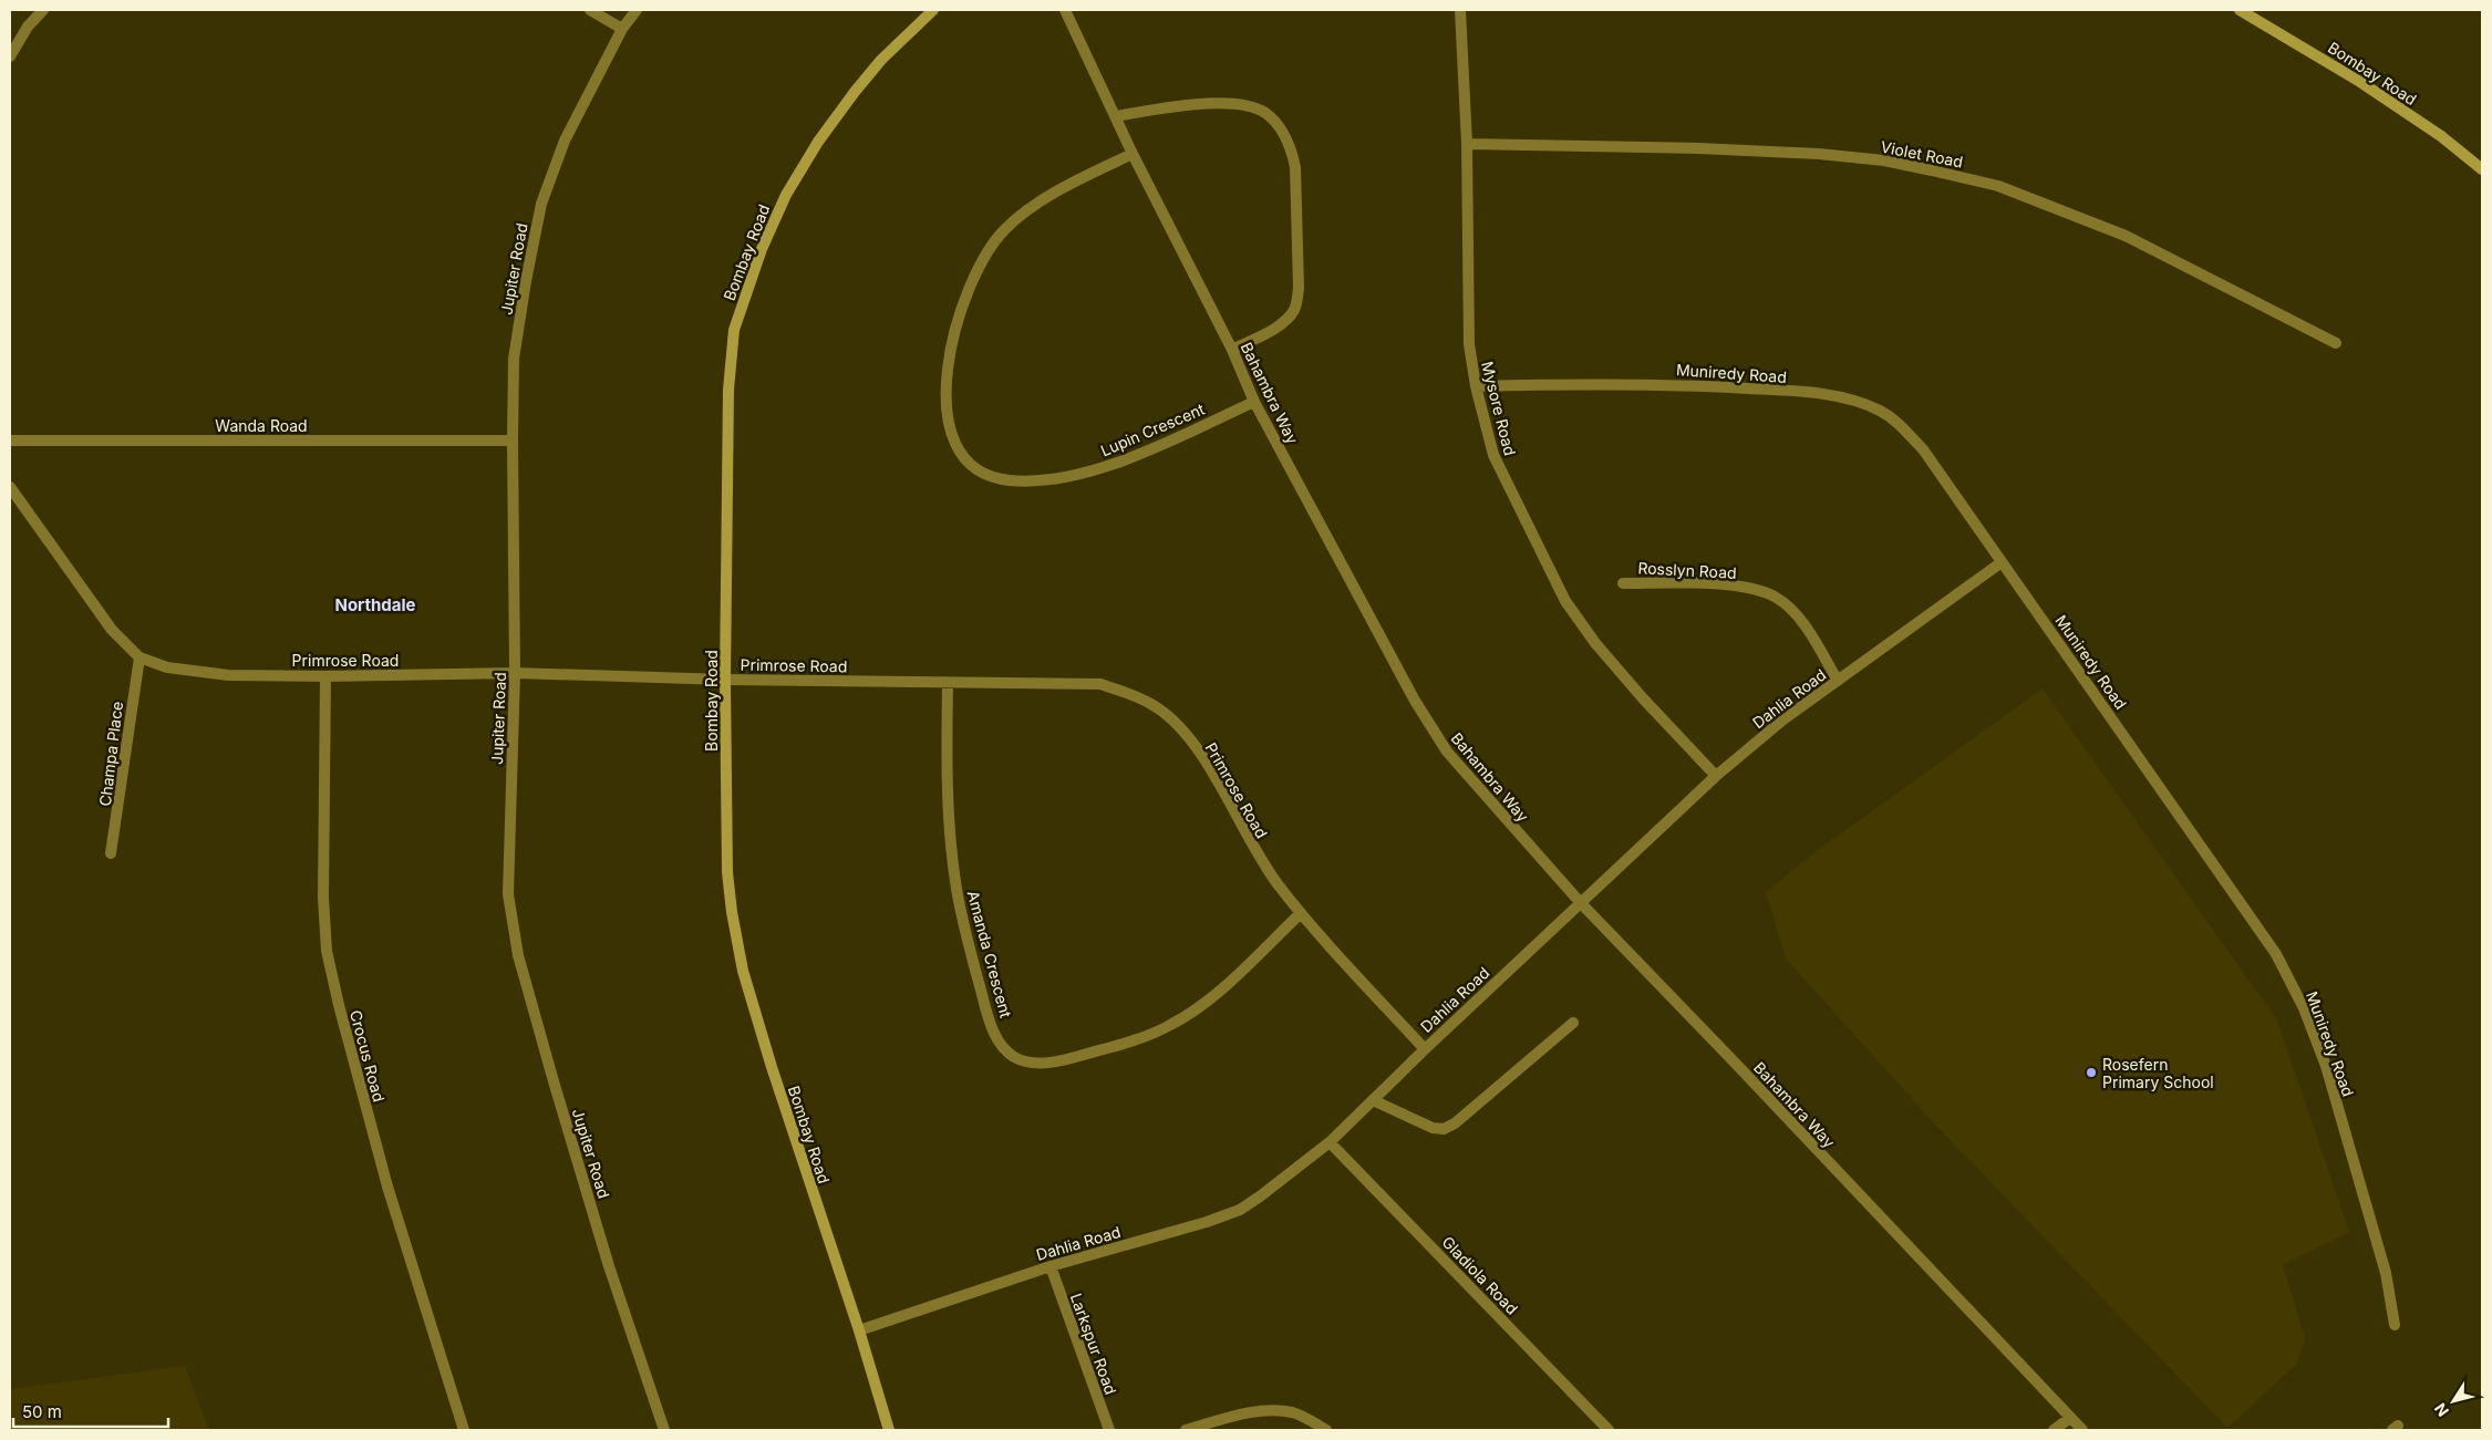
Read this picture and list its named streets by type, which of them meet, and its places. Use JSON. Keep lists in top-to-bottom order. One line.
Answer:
{"streets":{"street":["Bombay Road","Violet Road","Jupiter Road","Muniredy Road","Bahambra Way","Mysore Road","Wanda Road","Lupin Crescent","Rosslyn Road","Primrose Road","Dahlia Road","Champa Place","Amanda Crescent","Crocus Road","Gladiola Road","Larkspur Road"]},"crossings":[["Bombay Road","Primrose Road"],["Bombay Road","Dahlia Road"],["Violet Road","Mysore Road"],["Jupiter Road","Wanda Road"],["Jupiter Road","Primrose Road"],["Muniredy Road","Mysore Road"],["Muniredy Road","Dahlia Road"],["Bahambra Way","Lupin Crescent"],["Bahambra Way","Dahlia Road"],["Mysore Road","Dahlia Road"],["Rosslyn Road","Dahlia Road"],["Primrose Road","Dahlia Road"],["Primrose Road","Champa Place"],["Primrose Road","Amanda Crescent"],["Primrose Road","Crocus Road"],["Dahlia Road","Gladiola Road"],["Dahlia Road","Larkspur Road"]],"districts":["Northdale"],"places":["Rosefern Primary School"],"scale_bar":"50 m","north":"bottom left"}
